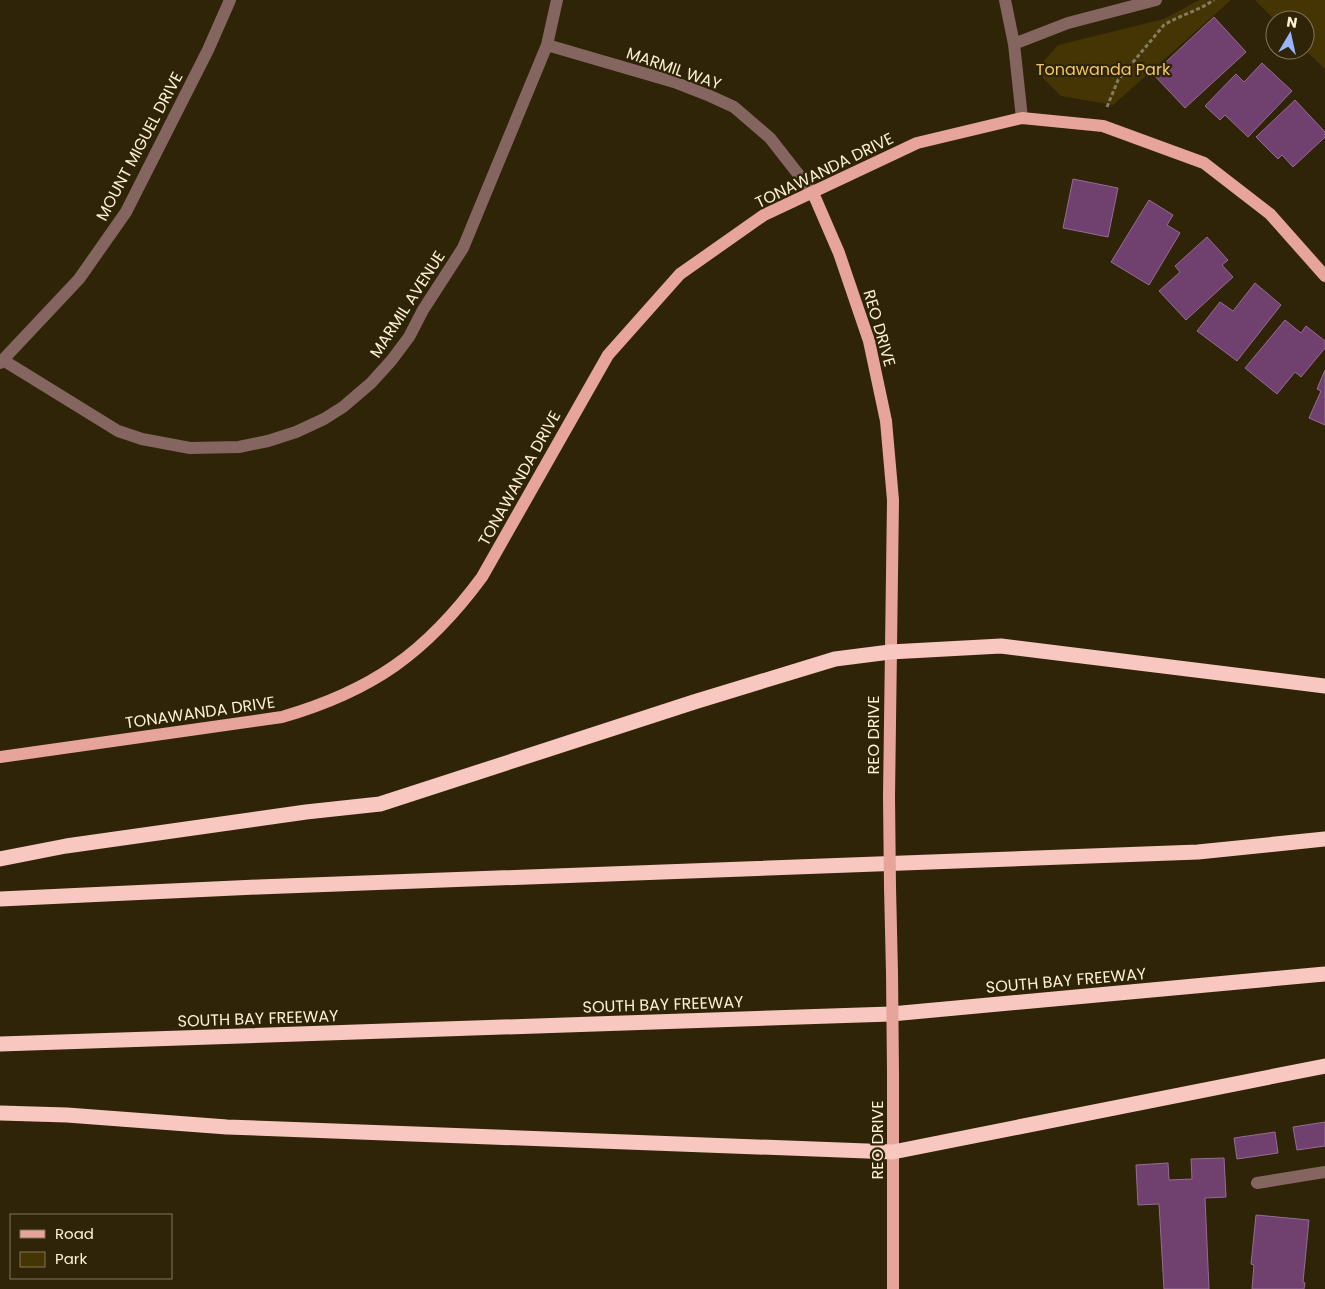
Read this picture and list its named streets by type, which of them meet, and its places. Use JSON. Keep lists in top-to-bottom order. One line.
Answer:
{"streets":{"highway":["SOUTH BAY FREEWAY"],"main road":["TONAWANDA DRIVE","REO DRIVE"],"street":["MARMIL WAY","MOUNT MIGUEL DRIVE","MARMIL AVENUE"]},"crossings":[["MARMIL WAY","TONAWANDA DRIVE"],["MARMIL WAY","MARMIL AVENUE"],["MARMIL WAY","REO DRIVE"],["MOUNT MIGUEL DRIVE","MARMIL AVENUE"],["TONAWANDA DRIVE","REO DRIVE"]],"parks":["Tonawanda Park"],"legend":["Road","Park"],"north":"top"}
